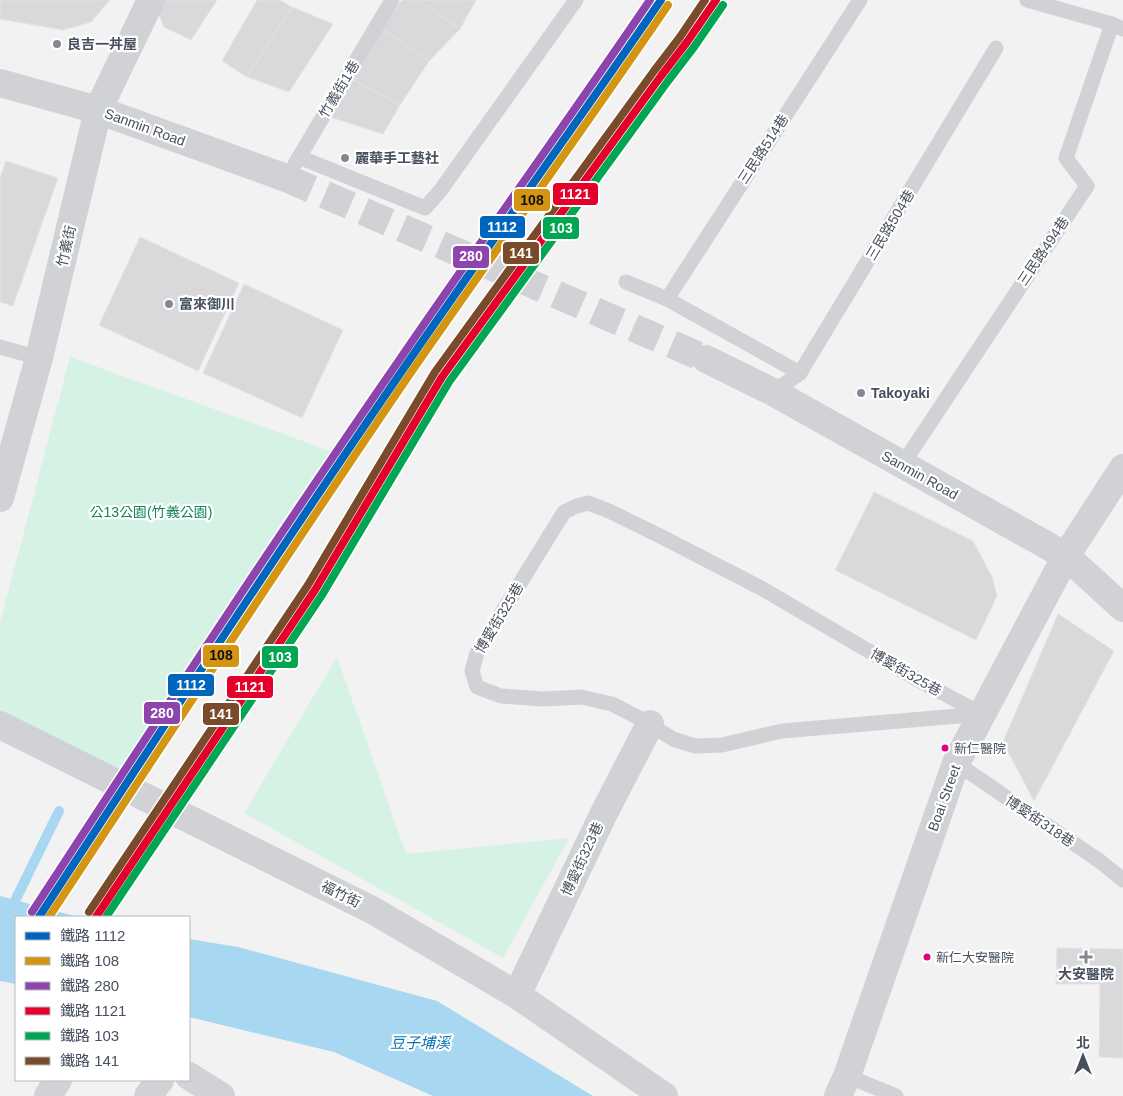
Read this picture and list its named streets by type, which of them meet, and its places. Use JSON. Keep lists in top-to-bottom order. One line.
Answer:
{"streets":{"street":["Sanmin Road","竹義街","Boai Street","博愛街323巷","福竹街"],"lane":["竹義街1巷","三民路514巷","三民路504巷","三民路494巷","博愛街325巷","博愛街318巷"]},"crossings":[["竹義街1巷","Sanmin Road"],["Sanmin Road","三民路504巷"],["Sanmin Road","竹義街"],["Sanmin Road","三民路494巷"],["Sanmin Road","Boai Street"],["博愛街325巷","Boai Street"],["博愛街325巷","博愛街323巷"],["Boai Street","博愛街318巷"],["博愛街323巷","福竹街"]],"water":["豆子埔溪"],"parks":["公13公園(竹義公園)"],"places":{"other":["良吉一丼屋","麗華手工藝社","富來御川","Takoyaki","新仁醫院","新仁大安醫院"],"health":["大安醫院"]},"lines":["rail line 1112","rail line 280","rail line 1121","rail line 141","rail line 108","rail line 103"],"legend":["鐵路 1112","鐵路 108","鐵路 280","鐵路 1121","鐵路 103","鐵路 141"],"north":"top"}
